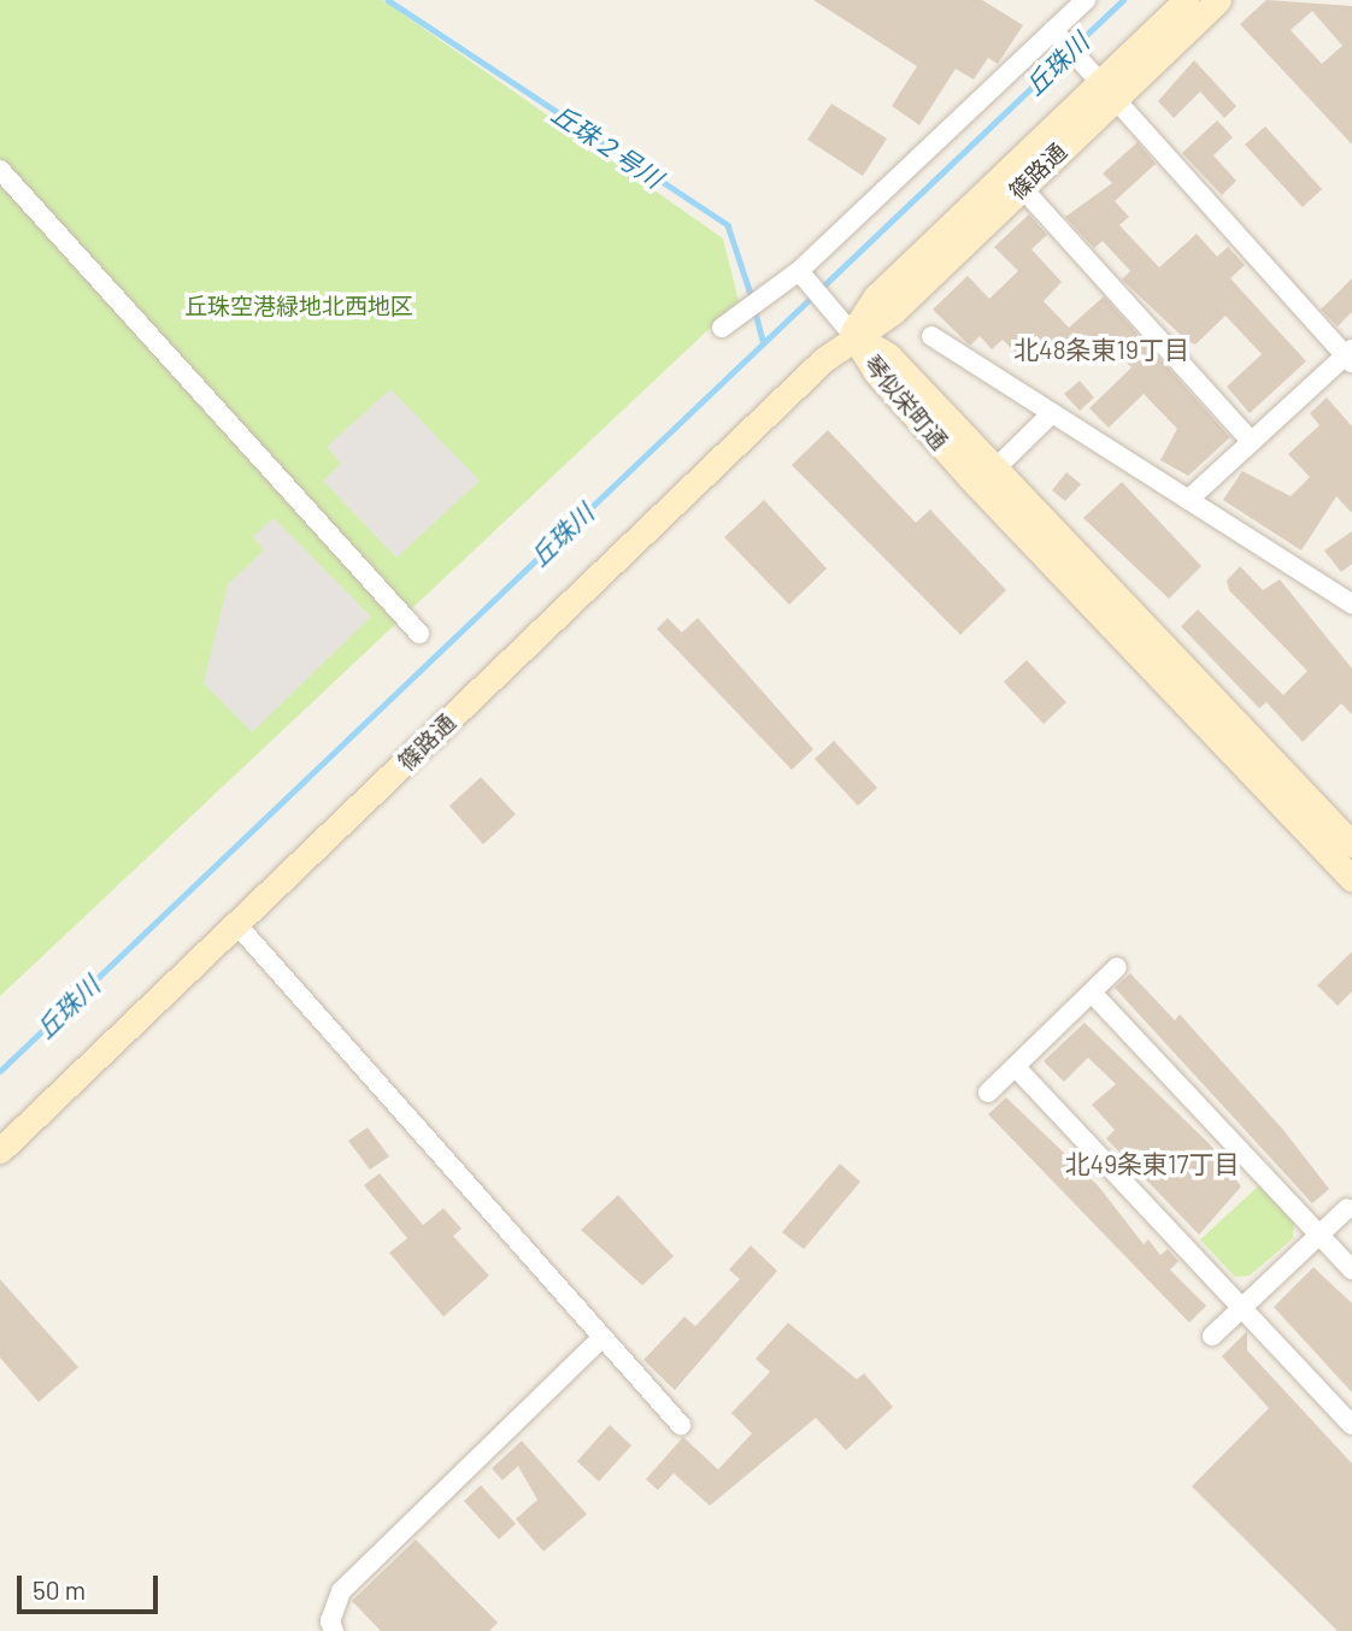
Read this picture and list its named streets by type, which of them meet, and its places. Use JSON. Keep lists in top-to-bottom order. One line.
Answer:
{"streets":{"street":["篠路通","琴似栄町通"]},"crossings":[["篠路通","琴似栄町通"]],"districts":["北48条東19丁目","北49条東17丁目"],"water":["丘珠川","丘珠２号川"],"parks":["丘珠空港緑地北西地区"],"scale_bar":"50 m"}
